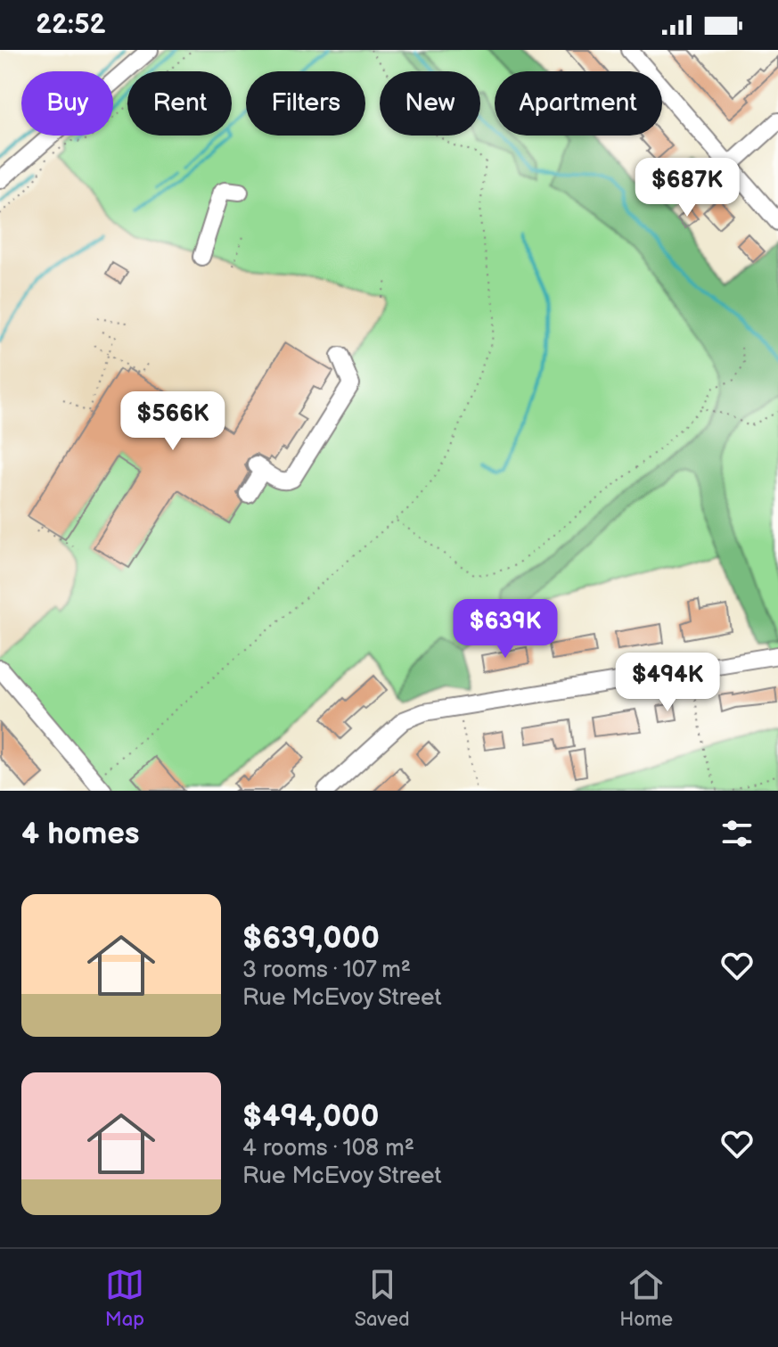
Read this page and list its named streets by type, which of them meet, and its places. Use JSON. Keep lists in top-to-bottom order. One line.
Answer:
{"page":{"status":"22:52","chip":["Buy","Rent","Filters","New","Apartment"],"price":["$687K","$566K","$639K","$494K"],"heading":"4 homes","list":[{"name":"$639,000","note":"3 rooms · 107 m² · Rue McEvoy Street"},{"name":"$494,000","note":"4 rooms · 108 m² · Rue McEvoy Street"}],"tabs":["Map","Saved","Home"]}}
